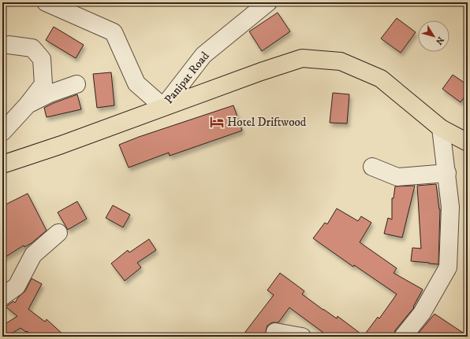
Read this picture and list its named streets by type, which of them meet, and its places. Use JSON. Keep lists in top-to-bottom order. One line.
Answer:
{"streets":{"street":["Panipat Road"]},"places":{"hotel":["Hotel Driftwood"]},"north":"bottom right"}
